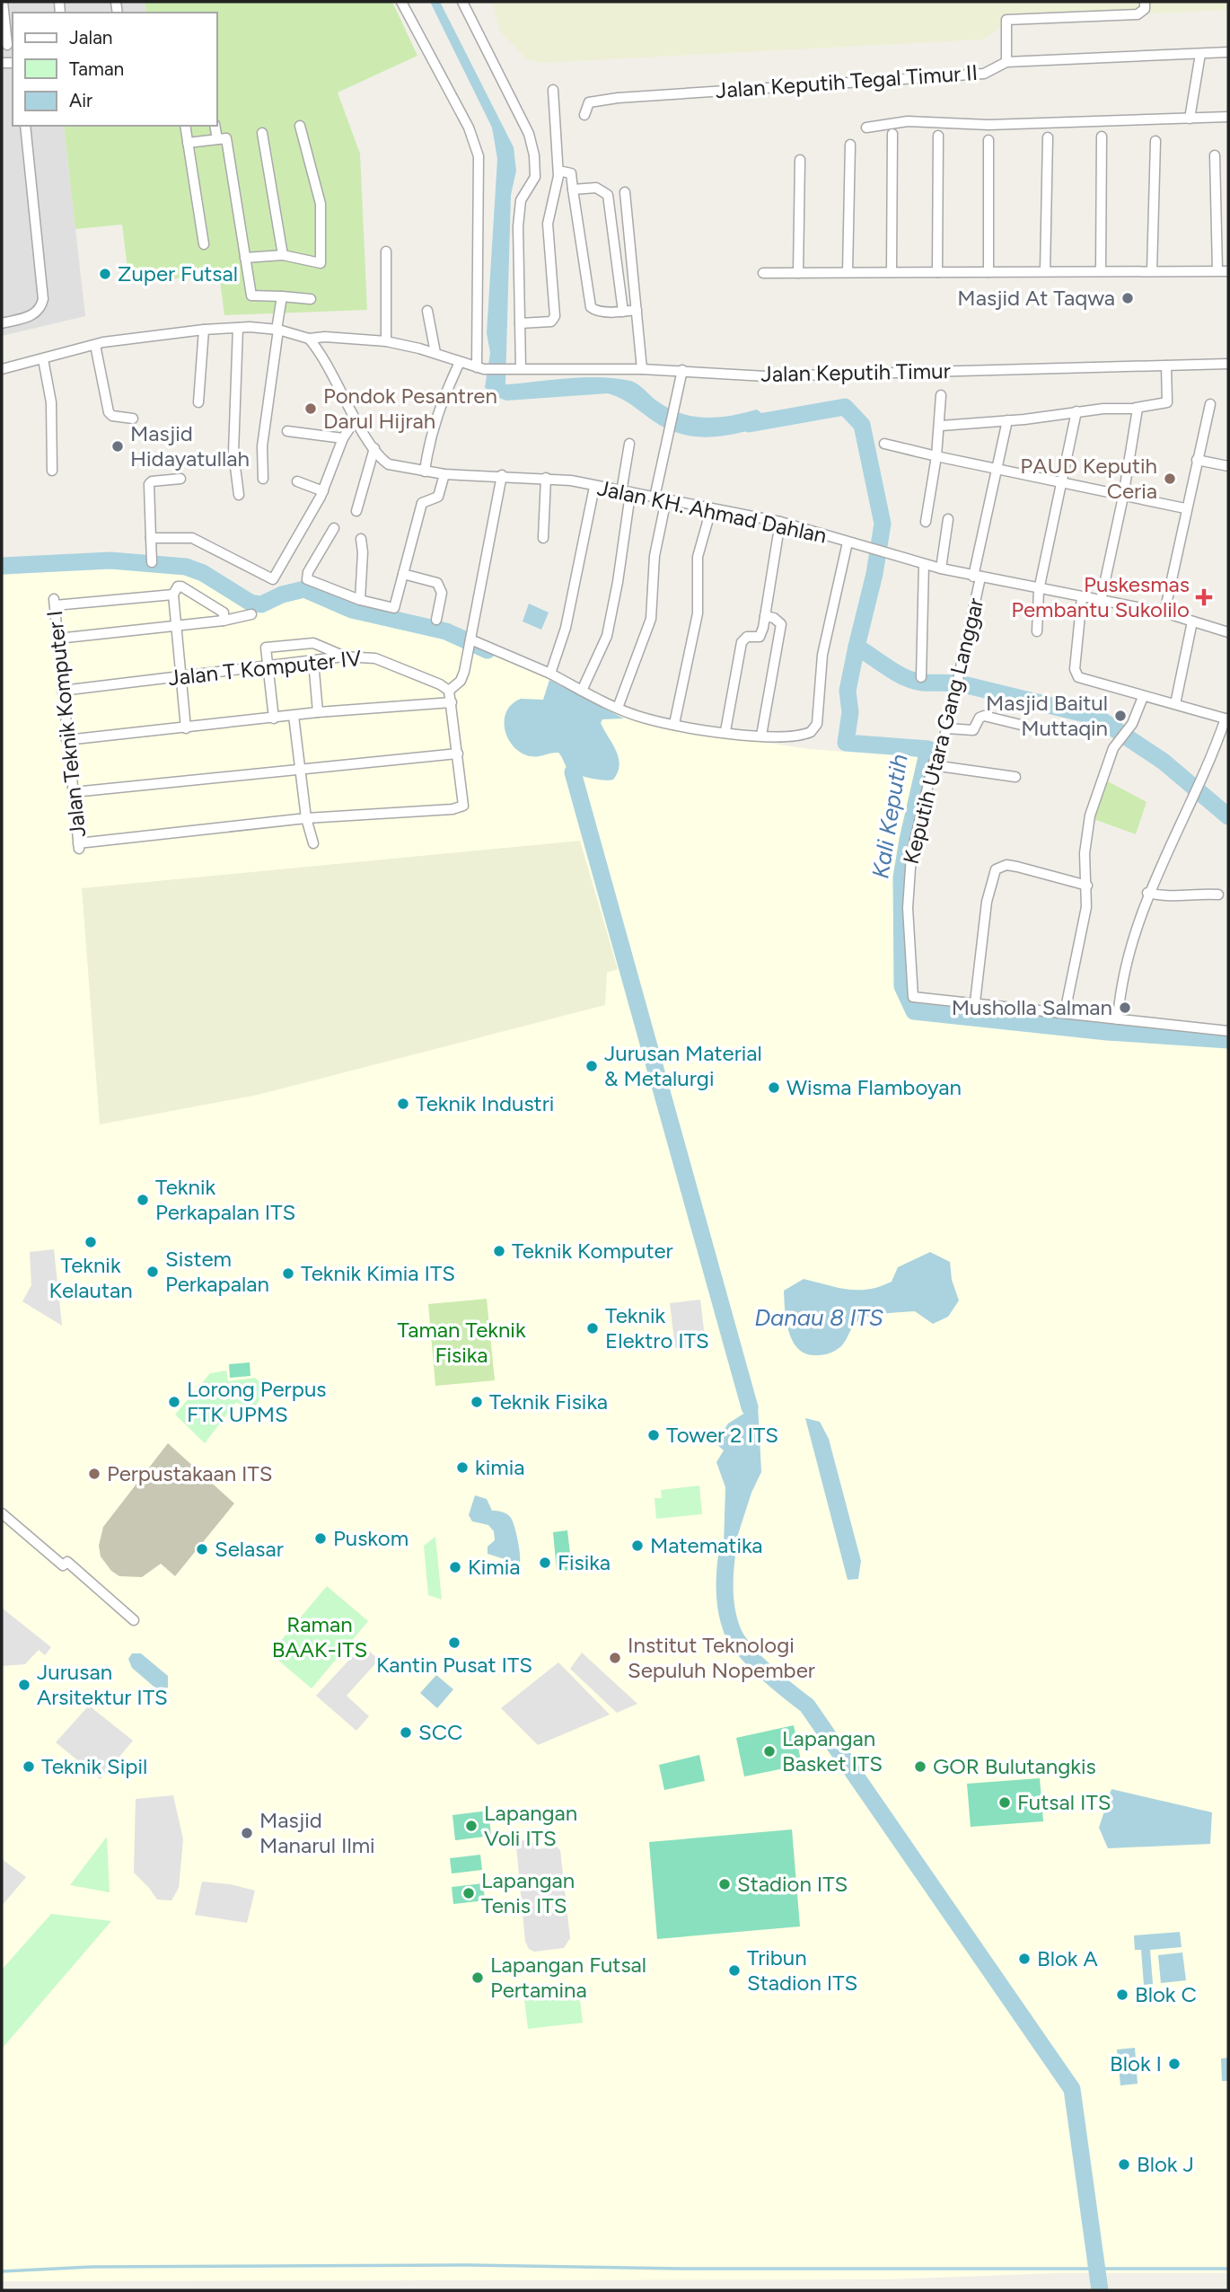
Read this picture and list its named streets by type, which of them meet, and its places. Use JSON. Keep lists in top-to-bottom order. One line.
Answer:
{"streets":{"street":["Jalan Keputih Tegal Timur II","Jalan Keputih Timur","Jalan KH. Ahmad Dahlan","Jalan T Komputer IV","Jalan Teknik Komputer I","Keputih Utara Gang Langgar"]},"crossings":[["Jalan Keputih Timur","Jalan KH. Ahmad Dahlan"],["Jalan KH. Ahmad Dahlan","Keputih Utara Gang Langgar"],["Jalan T Komputer IV","Jalan Teknik Komputer I"]],"water":["Kali Keputih","Danau 8 ITS"],"parks":["Taman Teknik Fisika","Raman BAAK-ITS"],"places":{"other":["Zuper Futsal","Masjid At Taqwa","Pondok Pesantren Darul Hijrah","Masjid Hidayatullah","PAUD Keputih Ceria","Masjid Baitul Muttaqin","Musholla Salman","Jurusan Material & Metalurgi","Wisma Flamboyan","Teknik Industri","Teknik Perkapalan ITS","Teknik Kelautan","Teknik Komputer","Sistem Perkapalan","Teknik Kimia ITS","Teknik Elektro ITS","Lorong Perpus FTK UPMS","Teknik Fisika","Tower 2 ITS","kimia","Perpustakaan ITS","Puskom","Matematika","Selasar","Fisika","Kimia","Kantin Pusat ITS","Institut Teknologi Sepuluh Nopember","Jurusan Arsitektur ITS","SCC","Lapangan Basket ITS","Teknik Sipil","GOR Bulutangkis","Futsal ITS","Lapangan Voli ITS","Masjid Manarul Ilmi","Stadion ITS","Lapangan Tenis ITS","Blok A","Tribun Stadion ITS","Lapangan Futsal Pertamina","Blok C","Blok I","Blok J"],"health":["Puskesmas Pembantu Sukolilo"]},"legend":["Jalan","Taman","Air"]}
